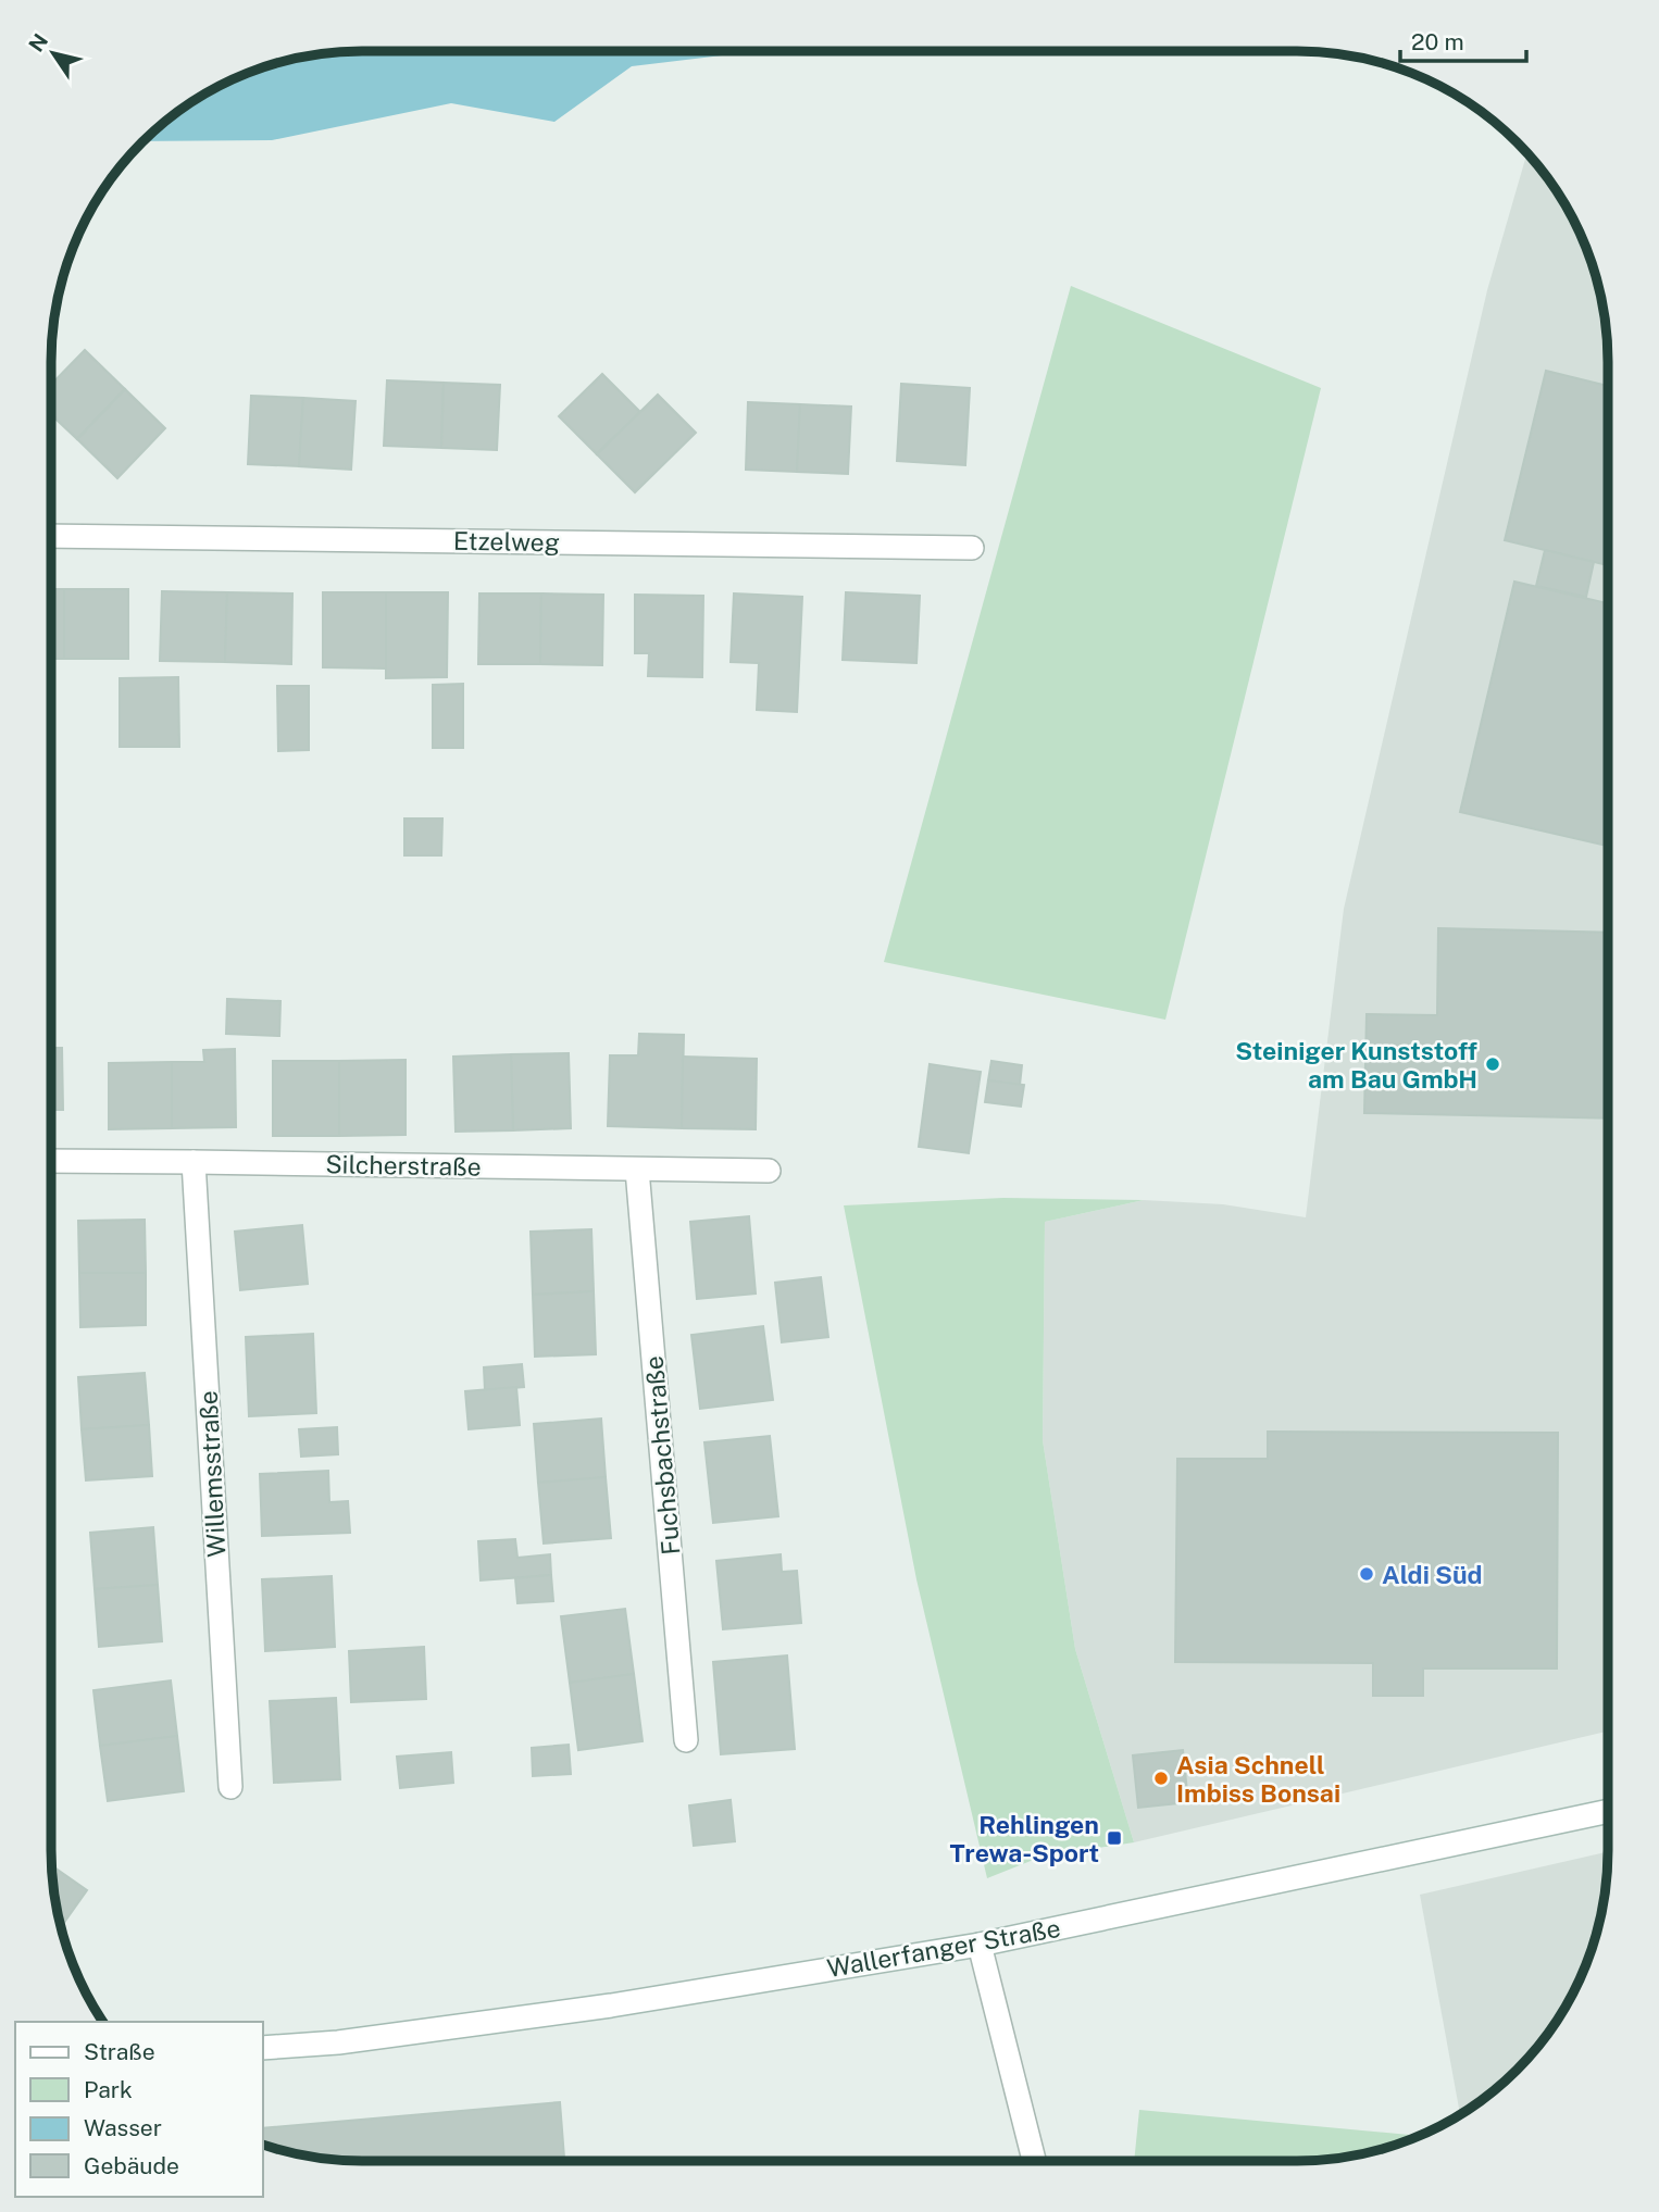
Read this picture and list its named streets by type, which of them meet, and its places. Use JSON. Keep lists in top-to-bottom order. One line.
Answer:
{"streets":{"street":["Etzelweg","Silcherstraße","Fuchsbachstraße","Willemsstraße","Wallerfanger Straße"]},"crossings":[["Silcherstraße","Fuchsbachstraße"],["Silcherstraße","Willemsstraße"]],"places":{"other":["Steiniger Kunststoff am Bau GmbH","Aldi Süd","Asia Schnell Imbiss Bonsai"],"transit":["Rehlingen Trewa-Sport"]},"legend":["Straße","Park","Wasser","Gebäude"],"scale_bar":"20 m","north":"top left"}
